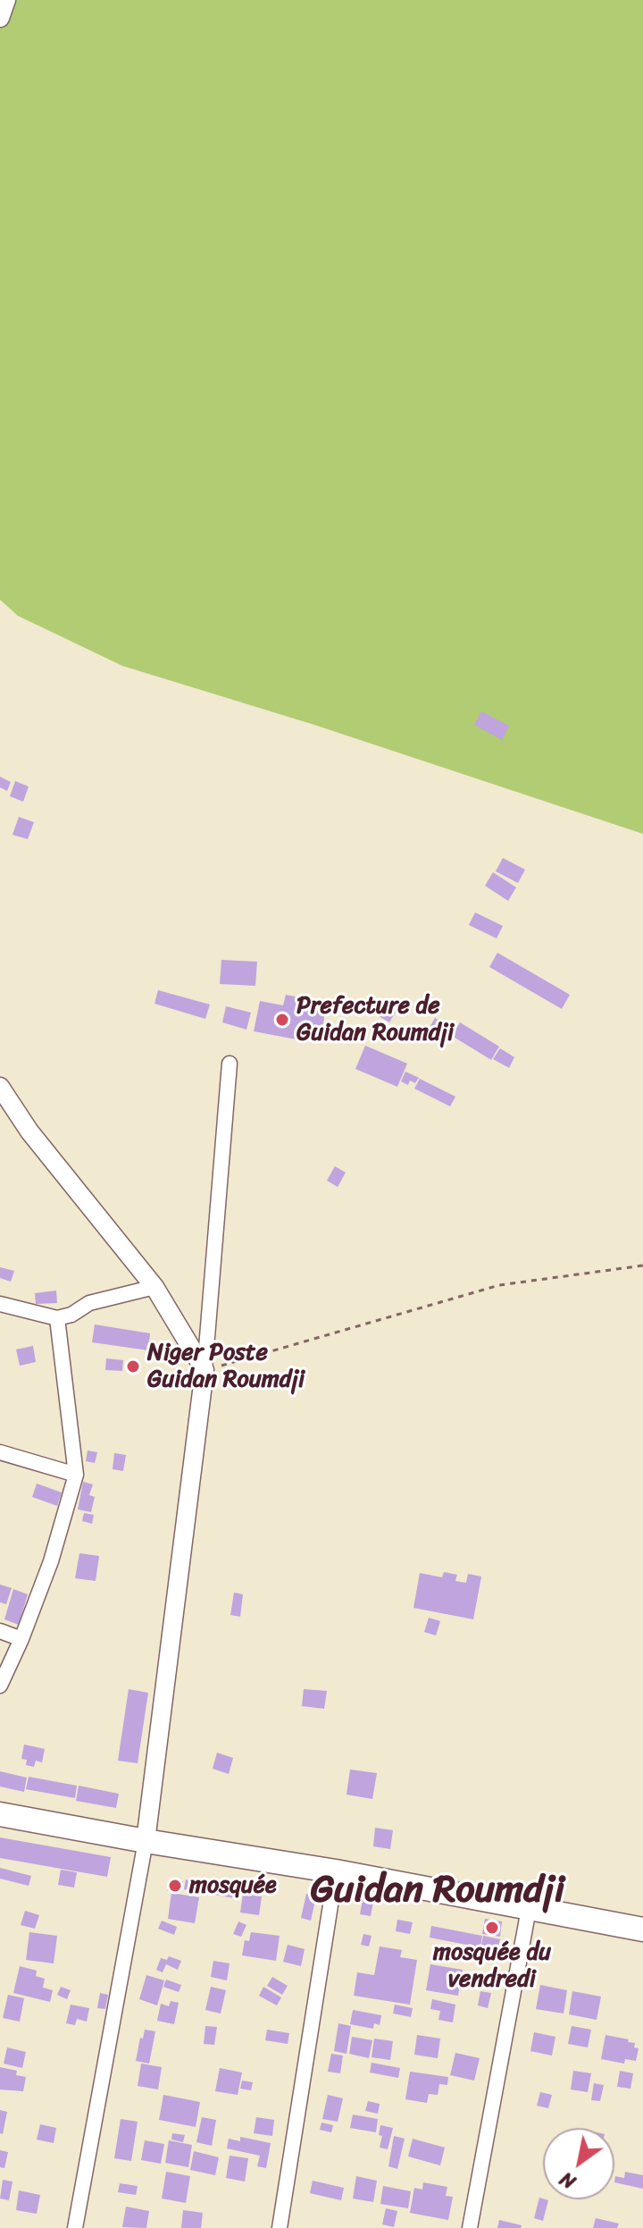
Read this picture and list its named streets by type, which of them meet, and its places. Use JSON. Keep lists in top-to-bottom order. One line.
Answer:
{"districts":["Guidan Roumdji"],"places":["Prefecture de Guidan Roumdji","Niger Poste Guidan Roumdji","mosquée","mosquée du vendredi"],"north":"bottom left"}
